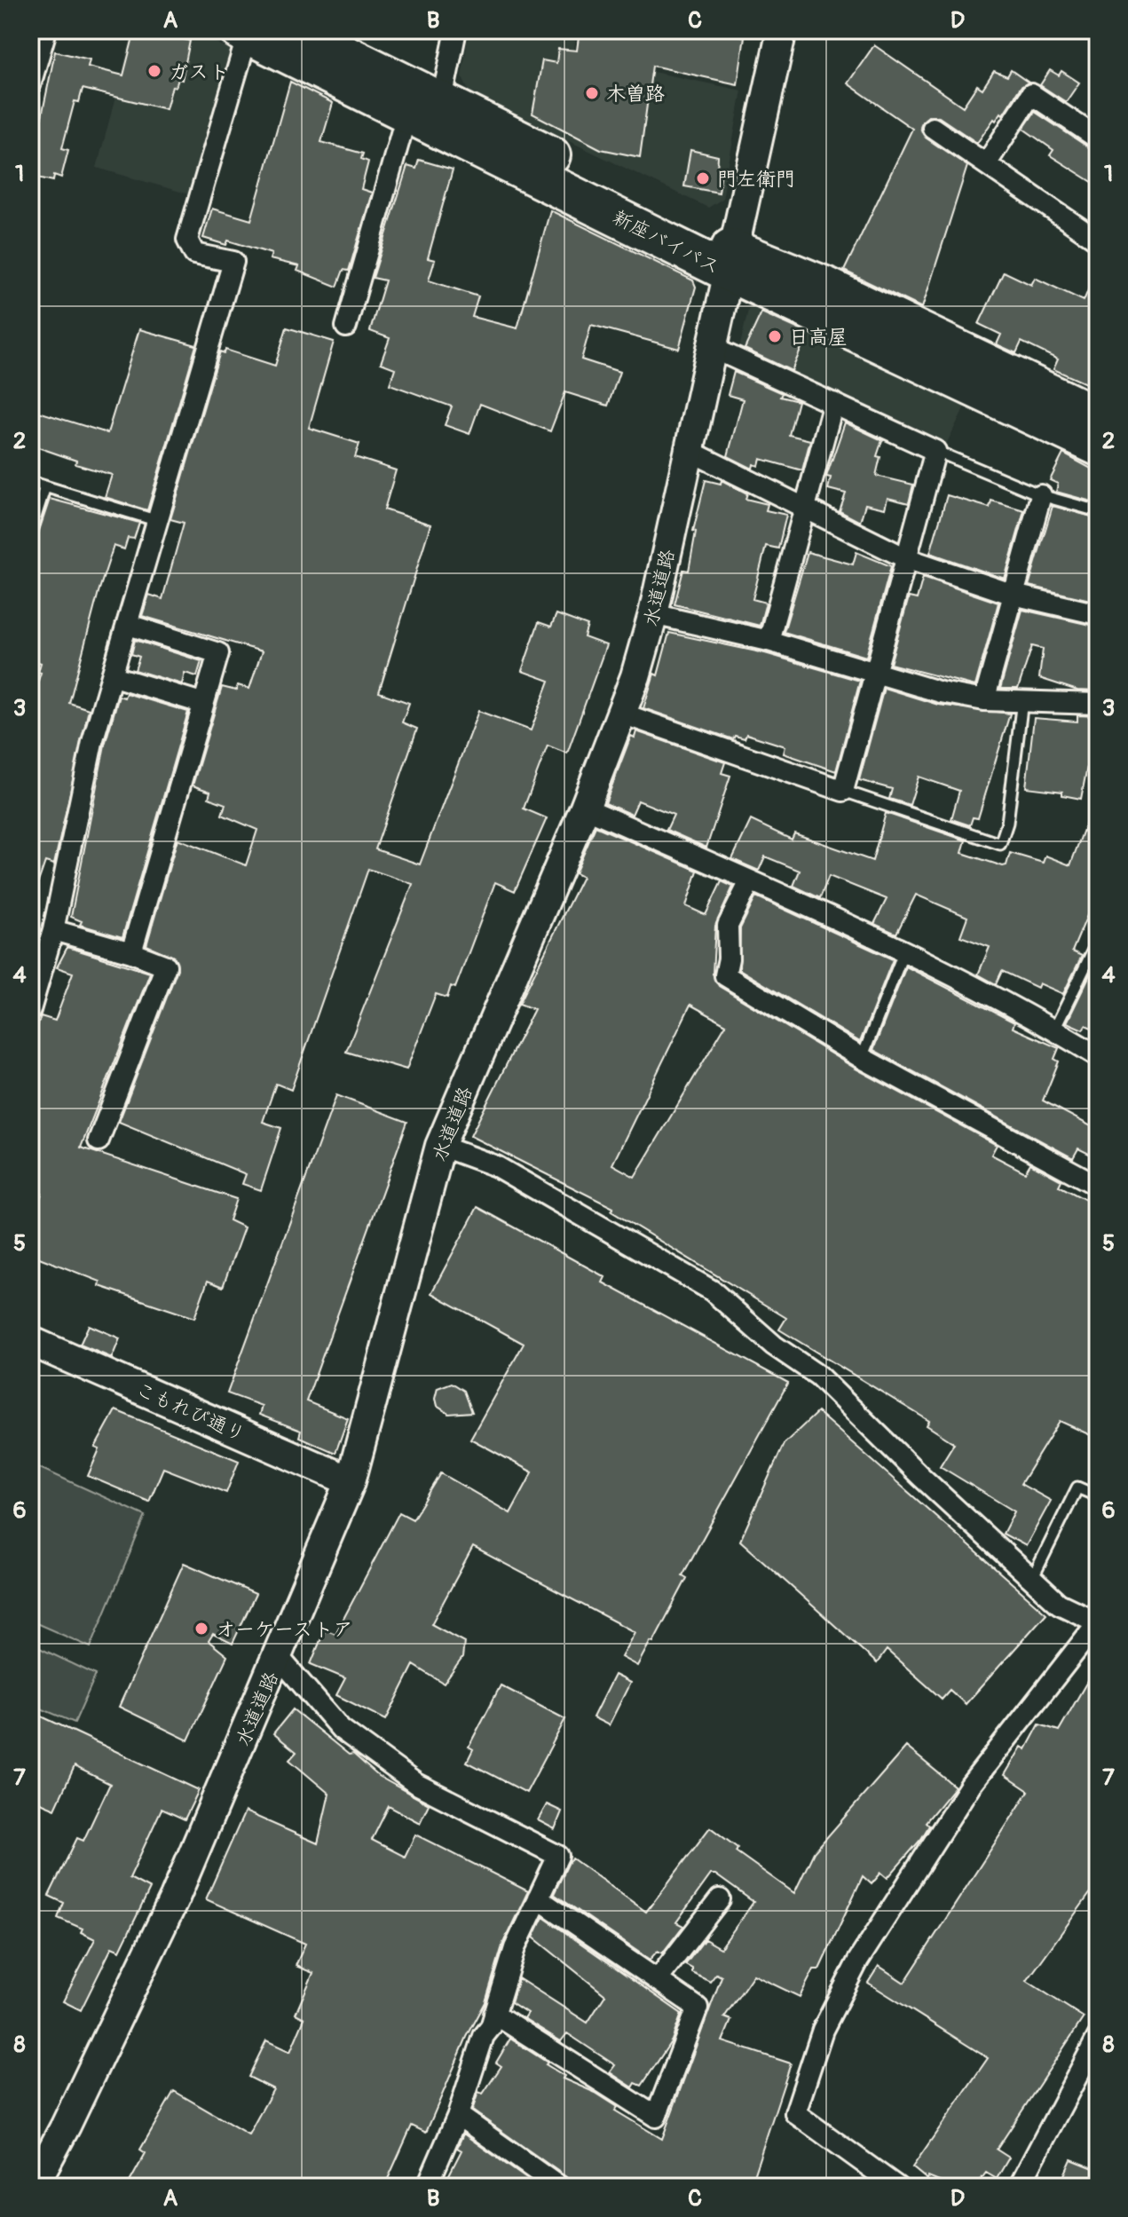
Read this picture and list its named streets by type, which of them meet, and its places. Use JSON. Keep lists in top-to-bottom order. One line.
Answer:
{"streets":{"highway":["新座バイパス"],"street":["水道道路","こもれび通り"]},"crossings":[["新座バイパス","水道道路"],["水道道路","こもれび通り"]],"places":["ガスト","木曽路","門左衛門","日高屋","オーケーストア"],"grid":{"columns":["A","B","C","D"],"rows":["1","2","3","4","5","6","7","8"]}}
